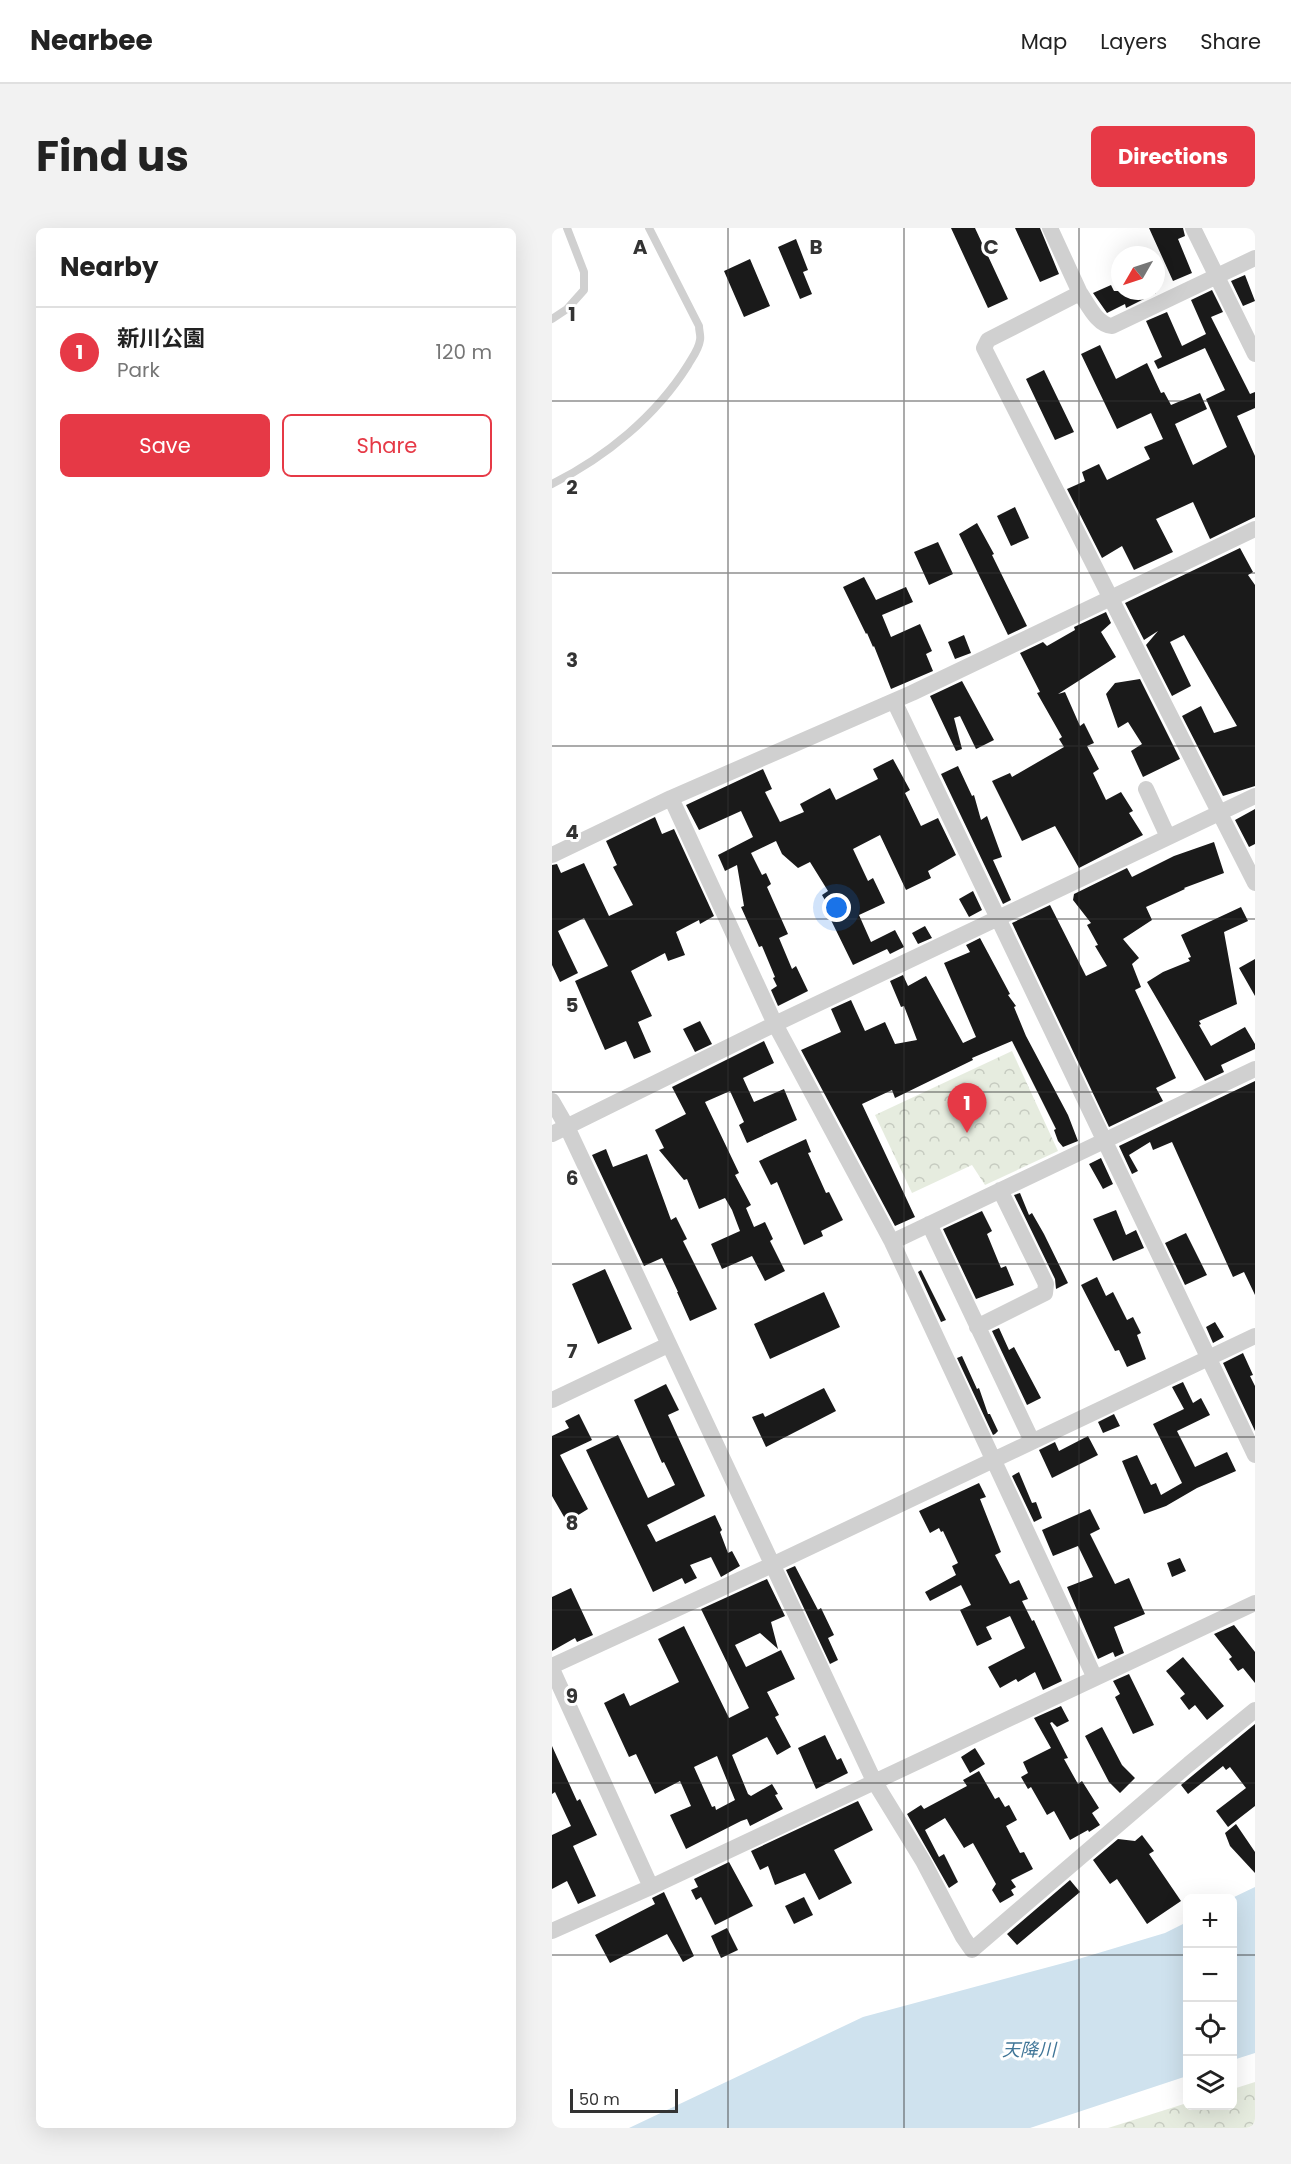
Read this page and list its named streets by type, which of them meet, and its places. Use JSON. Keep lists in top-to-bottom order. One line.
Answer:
{"water":["天降川"],"scale_bar":"50 m","north":"bottom left","page":{"header":"Nearbee","nav":["Map","Layers","Share"],"title":"Find us","buttons":["Directions",["Save","Share"]],"heading":"Nearby","list":[{"mark":"1","name":"新川公園","note":"Park","value":"120 m"}],"pins":"1","map_buttons":["+","−"],"scale":"50 m"},"grid":{"columns":["A","B","C"],"rows":["1","2","3","4","5","6","7","8","9"]}}
